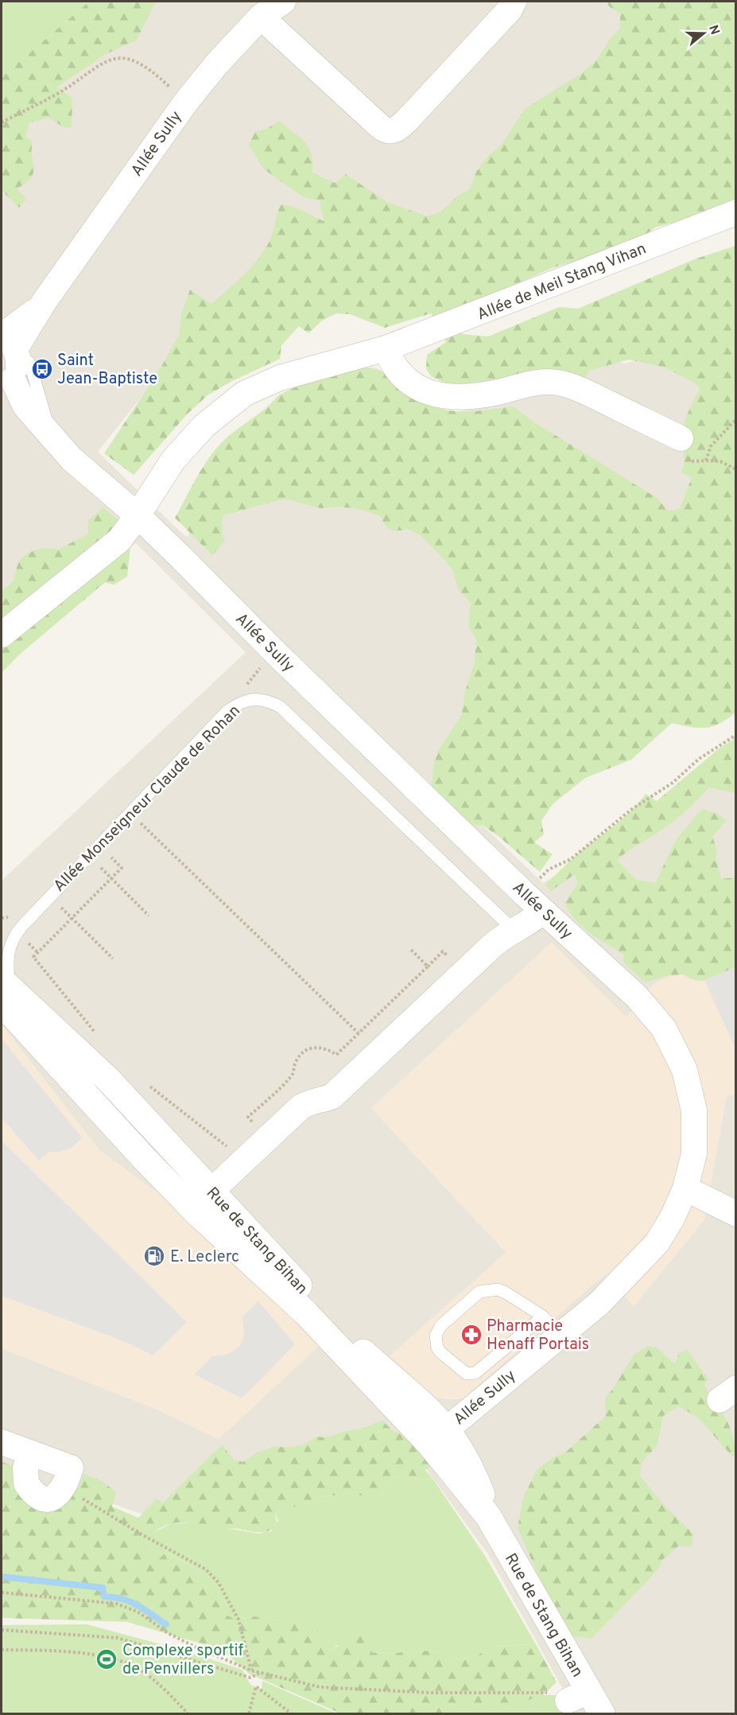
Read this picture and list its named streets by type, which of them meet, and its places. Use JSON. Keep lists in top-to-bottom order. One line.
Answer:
{"streets":{"street":["Allée Sully","Allée de Meil Stang Vihan","Rue de Stang Bihan"],"lane":["Allée Monseigneur Claude de Rohan"]},"crossings":[["Allée Sully","Allée de Meil Stang Vihan"],["Allée Sully","Rue de Stang Bihan"],["Allée Monseigneur Claude de Rohan","Rue de Stang Bihan"]],"places":{"bus stop":["Saint Jean-Baptiste"],"fuel station":["E. Leclerc"],"pharmacy":["Pharmacie Henaff Portais"],"sports":["Complexe sportif de Penvillers"]},"north":"right"}
